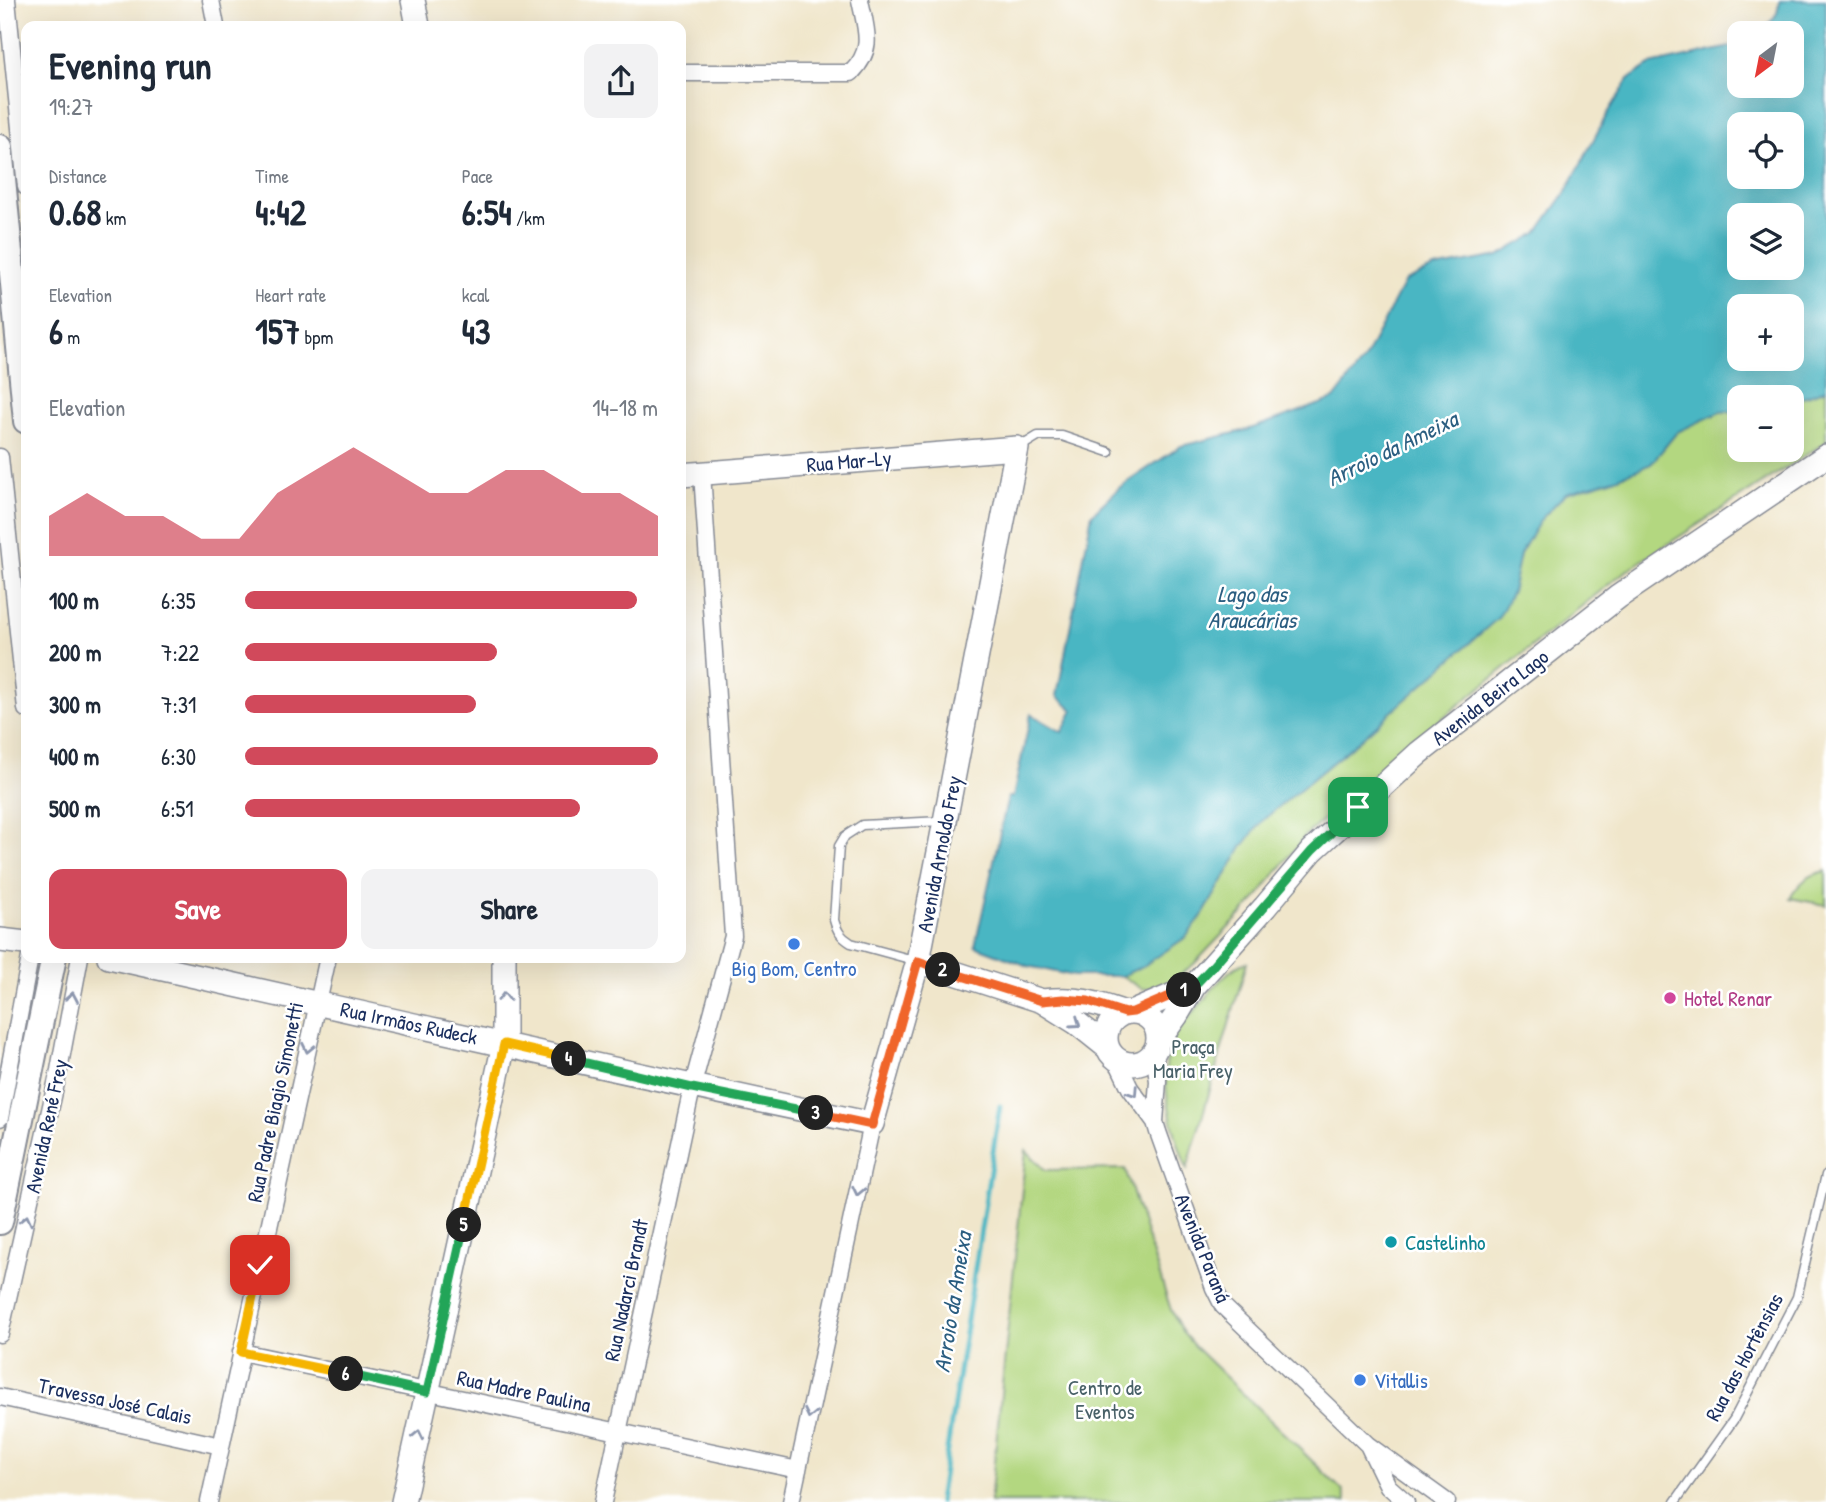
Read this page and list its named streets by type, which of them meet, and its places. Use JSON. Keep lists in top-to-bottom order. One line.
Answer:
{"streets":{"main road":["Avenida René Frey"],"street":["Rua Mar-Ly","Avenida Beira Lago","Avenida Arnoldo Frey","Rua Irmãos Rudeck","Rua Padre Biagio Simonetti","Avenida Paraná","Rua Nadarci Brandt","Rua Madre Paulina","Travessa José Calais"],"lane":["Rua das Hortênsias"]},"crossings":[["Rua Mar-Ly","Avenida Arnoldo Frey"],["Rua Mar-Ly","Rua Nadarci Brandt"],["Avenida Beira Lago","Avenida Paraná"],["Avenida Arnoldo Frey","Rua Irmãos Rudeck"],["Avenida Arnoldo Frey","Avenida Paraná"],["Avenida Arnoldo Frey","Rua Madre Paulina"],["Rua Irmãos Rudeck","Rua Padre Biagio Simonetti"],["Rua Irmãos Rudeck","Rua Nadarci Brandt"],["Rua Padre Biagio Simonetti","Rua Madre Paulina"],["Rua Padre Biagio Simonetti","Travessa José Calais"],["Rua Nadarci Brandt","Rua Madre Paulina"]],"one_way":["Rua Padre Biagio Simonetti"],"water":["Arroio da Ameixa","Lago das Araucárias"],"parks":["Praça Maria Frey","Centro de Eventos"],"places":["Big Bom, Centro","Hotel Renar","Castelinho","Vitallis"],"north":"bottom left","page":{"map_buttons":["+","−"],"heading":["Evening run","19:27"],"stats":[["Distance","0.68 km"],["Time","4:42"],["Pace","6:54 /km"],["Elevation","6 m"],["Heart rate","157 bpm"],["kcal","43"]],"chart":["Elevation","14–18 m"],"list":[{"name":"100 m","note":"6:35"},{"name":"200 m","note":"7:22"},{"name":"300 m","note":"7:31"},{"name":"400 m","note":"6:30"},{"name":"500 m","note":"6:51"}],"buttons":["Save","Share"],"pins":["2","1","4","3","5","6"]}}
